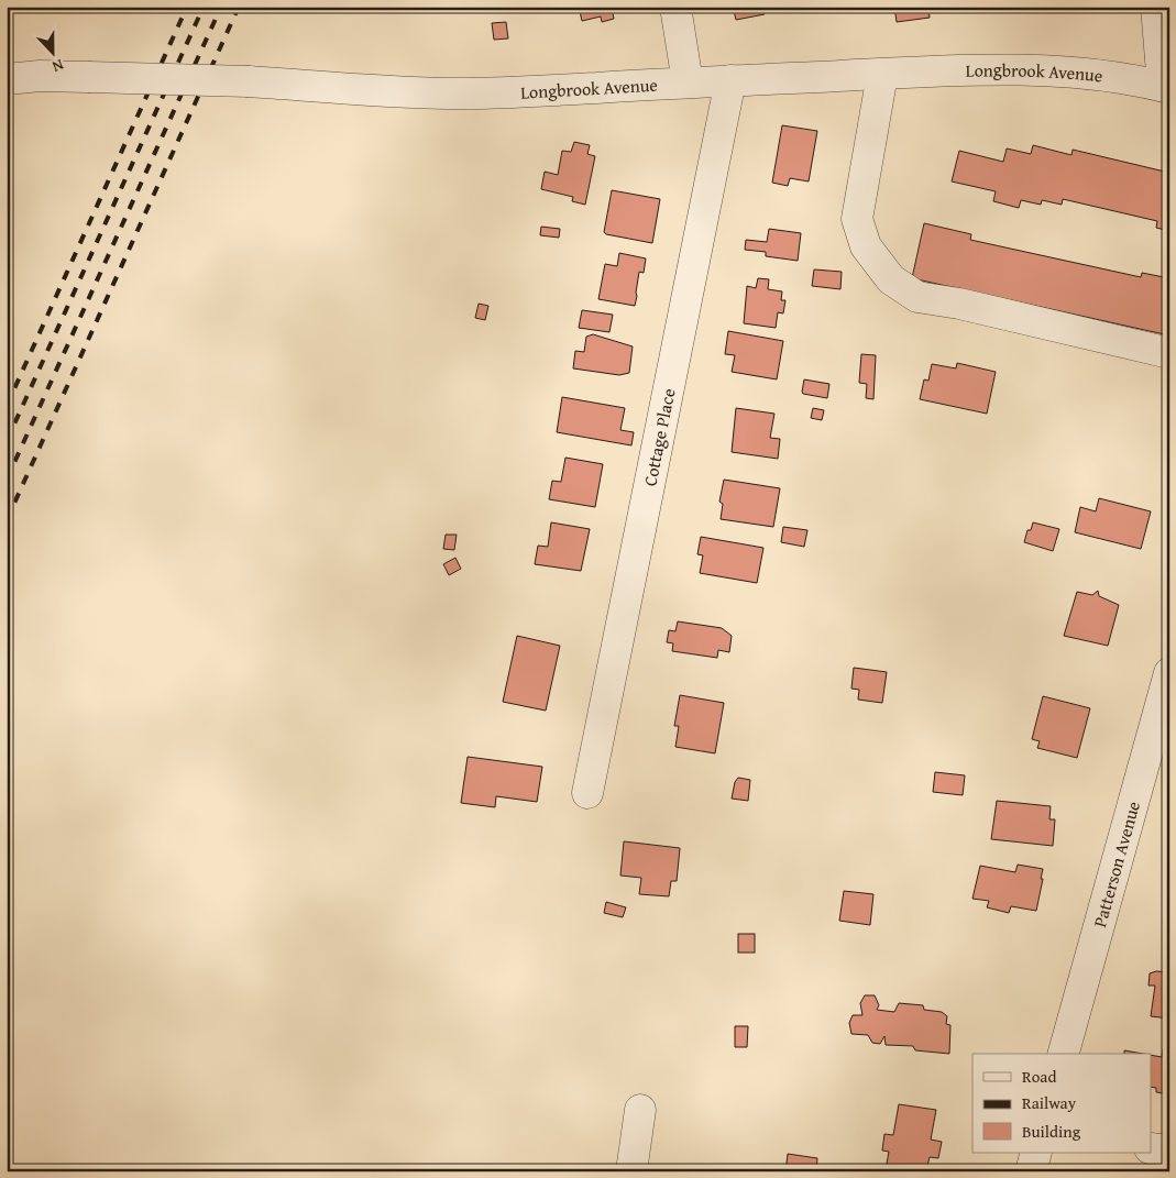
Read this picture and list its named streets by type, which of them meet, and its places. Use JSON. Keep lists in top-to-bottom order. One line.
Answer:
{"streets":{"street":["Longbrook Avenue","Cottage Place","Patterson Avenue"]},"crossings":[["Longbrook Avenue","Cottage Place"]],"legend":["Road","Railway","Building"],"north":"bottom"}
